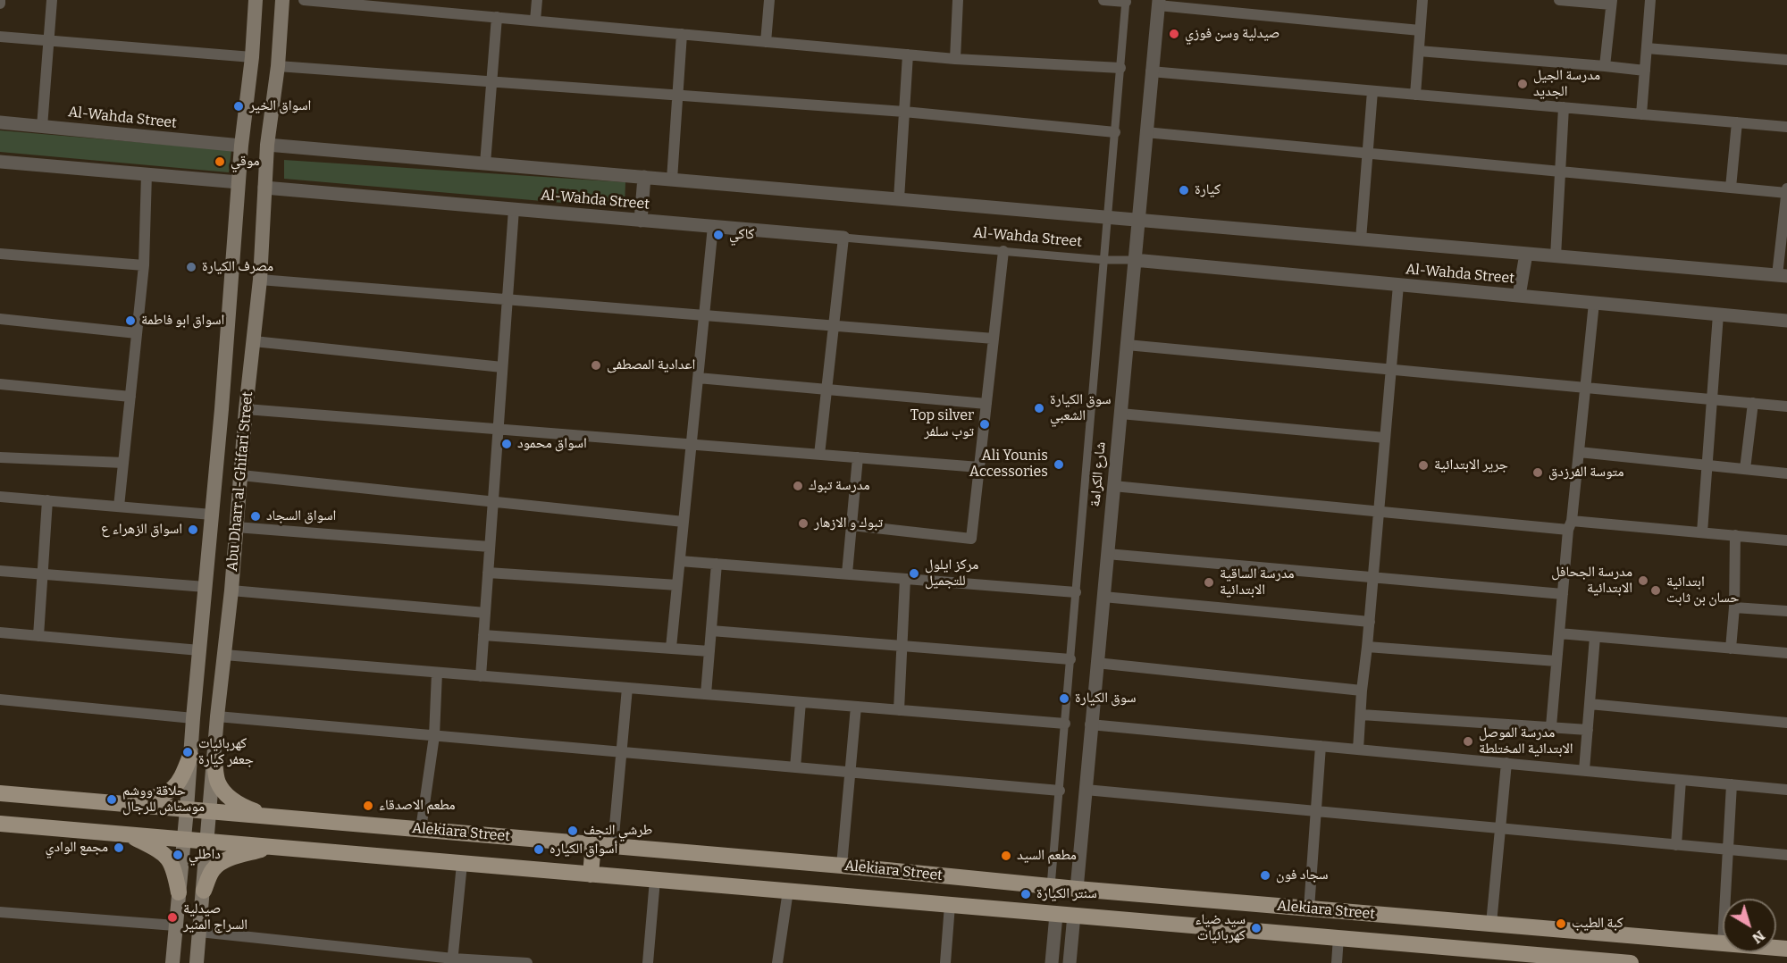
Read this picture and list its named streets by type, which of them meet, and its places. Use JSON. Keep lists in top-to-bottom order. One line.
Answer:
{"streets":{"main road":["Abu Dharr al-Ghifari Street","Alekiara Street"],"street":["Al-Wahda Street","شارع الكرامة"]},"crossings":[["Al-Wahda Street","شارع الكرامة"],["Al-Wahda Street","Abu Dharr al-Ghifari Street"],["شارع الكرامة","Alekiara Street"],["Abu Dharr al-Ghifari Street","Alekiara Street"]],"places":["صيدلية وسن فوزي","مدرسة الجيل الجديد","اسواق الخير","موقي","كيارة","كاكي","مصرف الكيارة","اسواق ابو فاطمة","اعدادية المصطفى","سوق الكيارة الشعبي","Top silver توب سلفر","اسواق محمود","Ali Younis Accessories","جرير الابتدائية","متوسة الفرزدق","مدرسة تبوك","اسواق السجاد","تبوك و الازهار","اسواق الزهراء ع","مركز ايلول للتجميل","مدرسة الجحافل الابتدائية","مدرسة الساقية الابتدائية","ابتدائية حسان بن ثابت","سوق الكيارة","مدرسة الموصل الابتدائية المختلطة","كهربائيات جعفر كيارة","حلاقة ووشم موستاش للرجال","مطعم الاصدقاء","طرشي النجف","مجمع الوادي","أسواق الكياره","داطلي","مطعم السيد","سجاد فون","سنتر الكيارة","صيدلية السراج المنير","كبة الطيب","سيد ضياء كهربائيات"],"north":"bottom right"}
